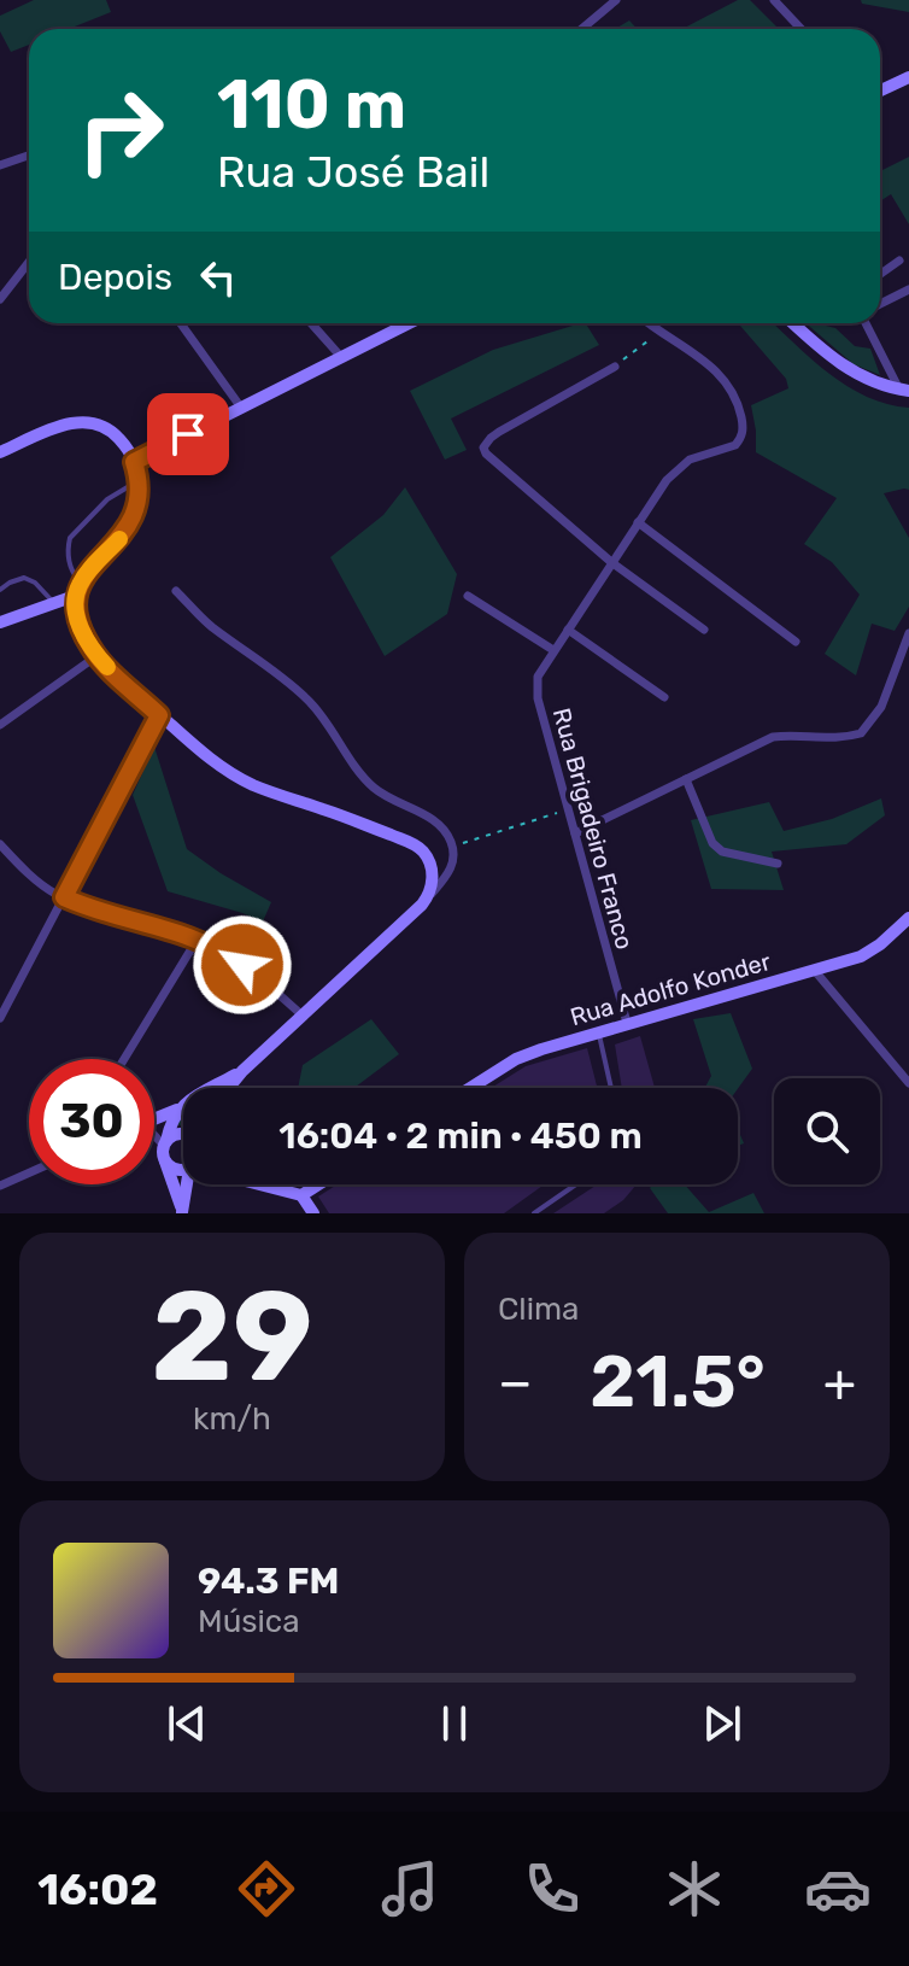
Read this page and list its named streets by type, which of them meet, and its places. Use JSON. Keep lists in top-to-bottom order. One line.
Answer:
{"streets":{"main road":["Rua Adolfo Konder"],"street":["Rua Brigadeiro Franco"]},"crossings":[["Rua Brigadeiro Franco","Rua Adolfo Konder"]],"page":{"turn":["110 m","Rua José Bail"],"then":"Depois","limit":"30","trip":"16:04 · 2 min · 450 m","tile":[["29","km/h"],"Clima"],"heat":["−","21.5°","+"],"song":["94.3 FM","Música"],"tabs":"16:02"}}
